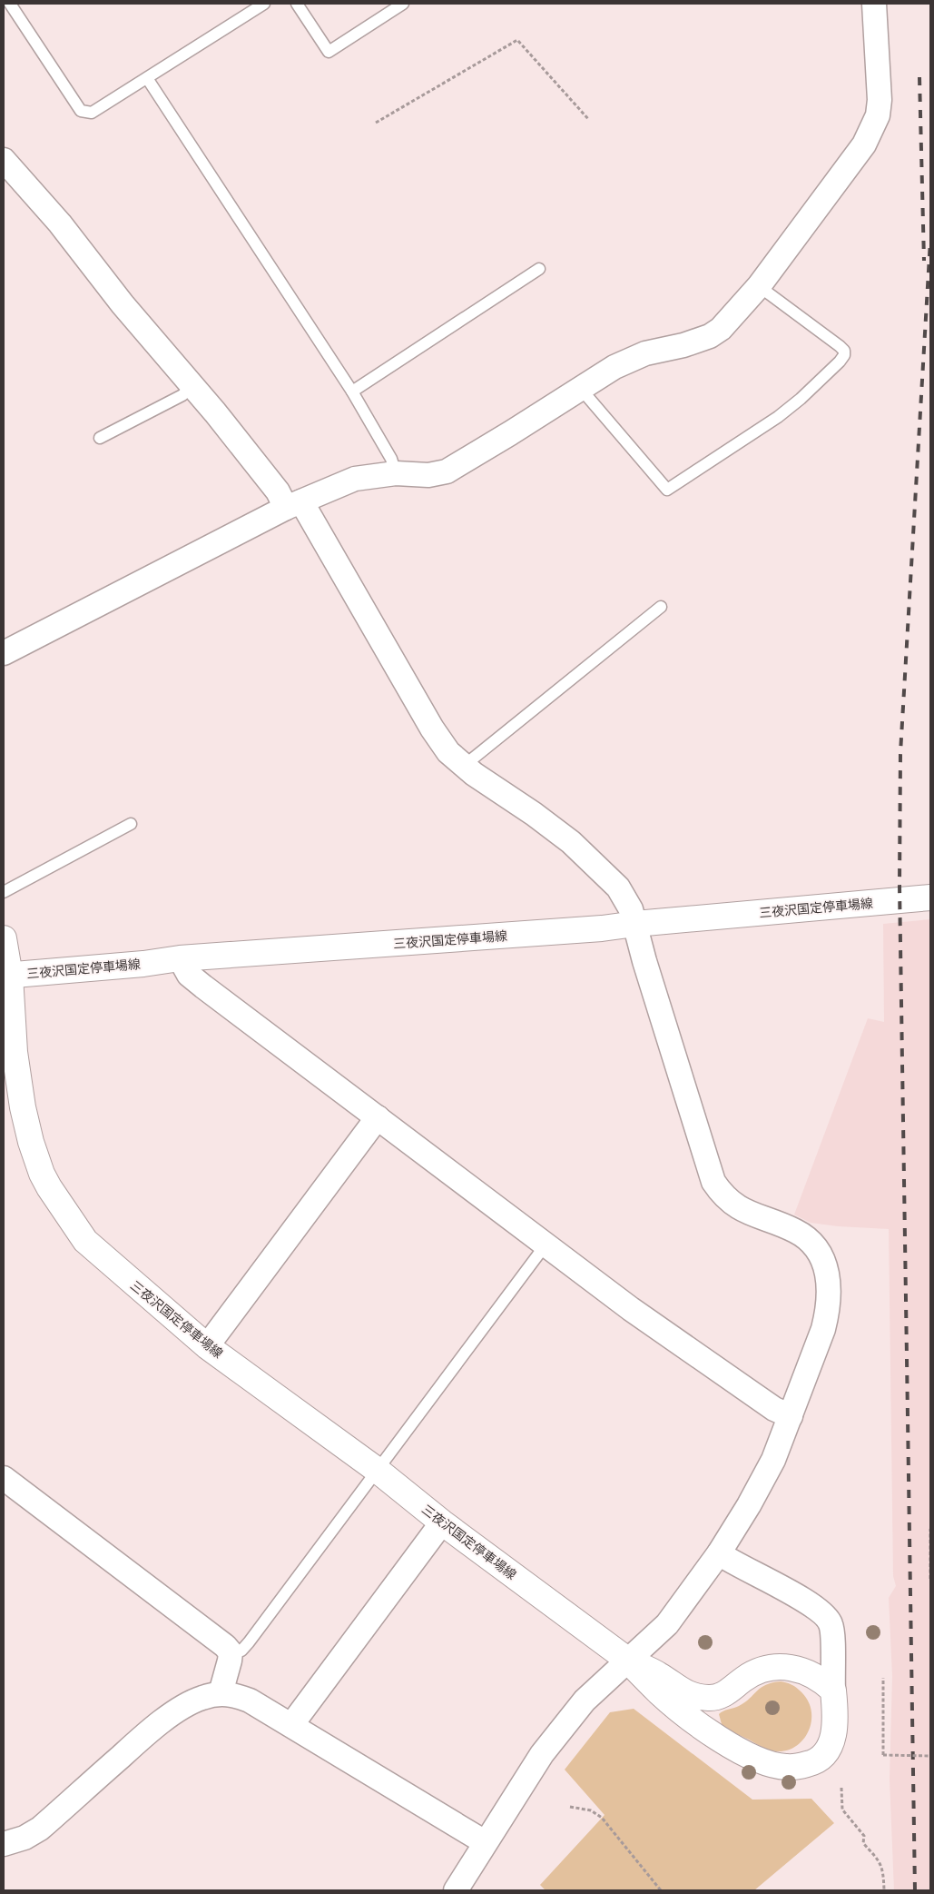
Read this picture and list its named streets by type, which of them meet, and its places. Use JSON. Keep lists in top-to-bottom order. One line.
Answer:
{"streets":{"main road":["三夜沢国定停車場線"]}}
